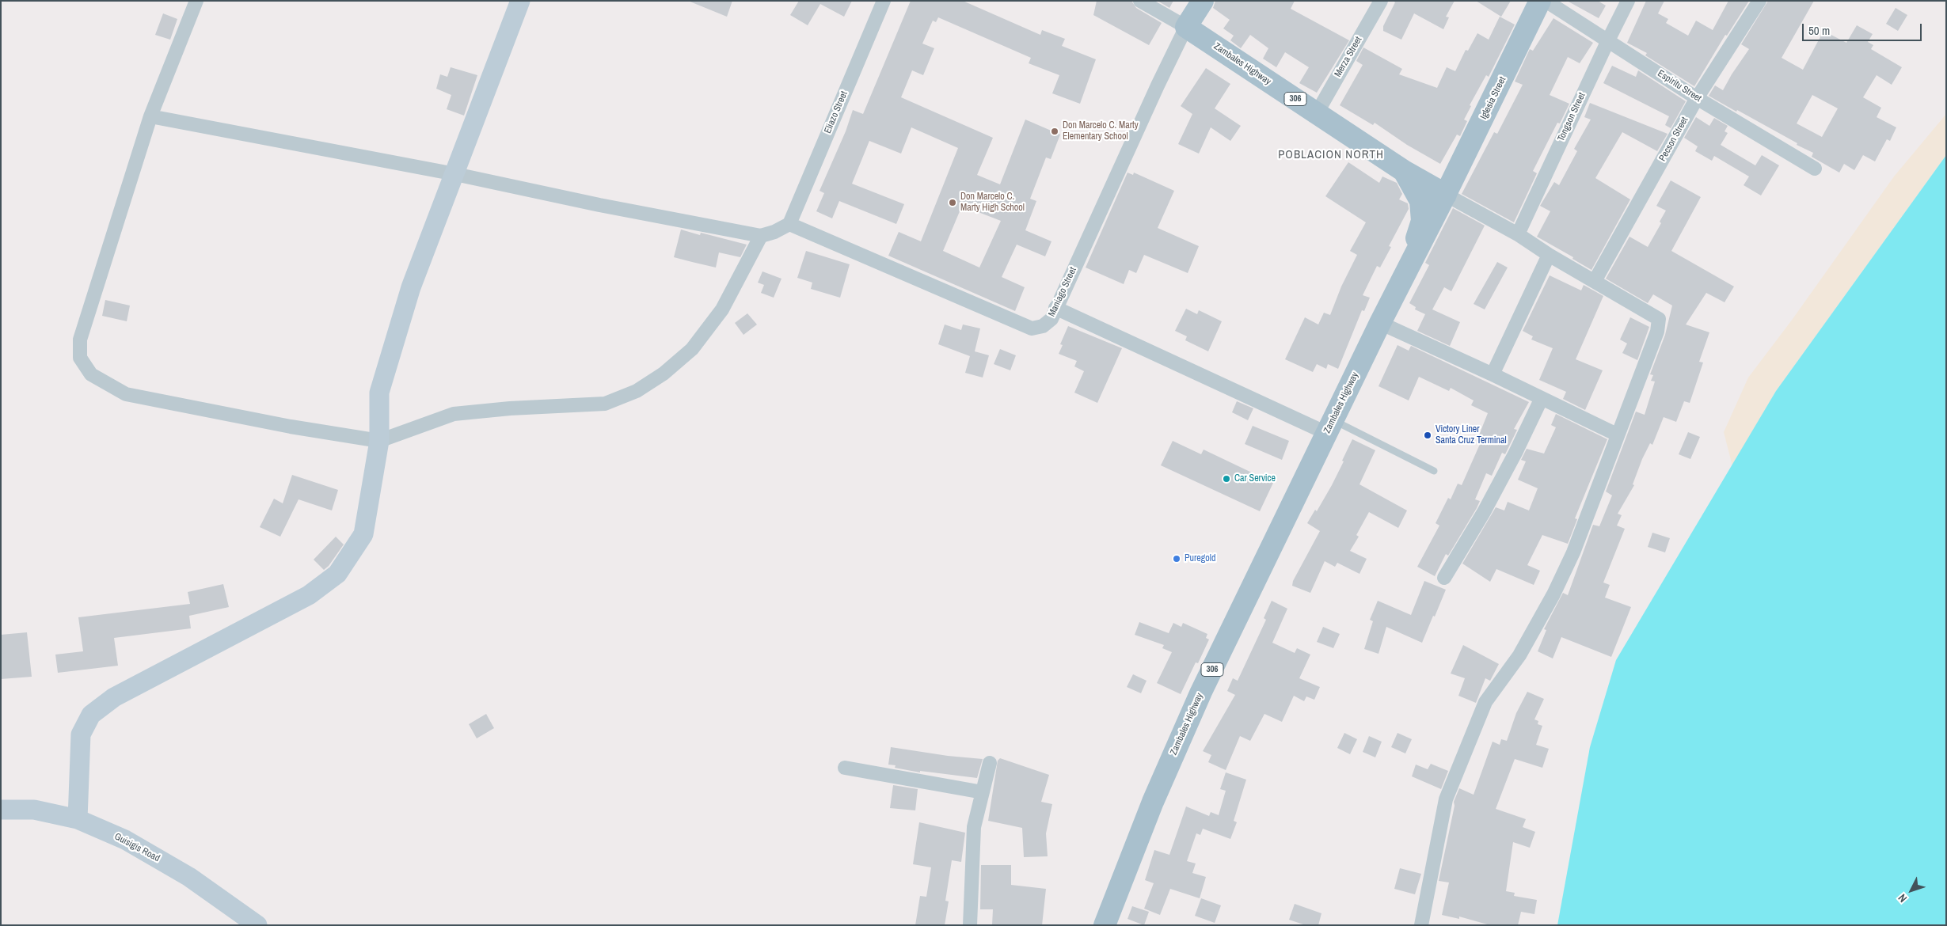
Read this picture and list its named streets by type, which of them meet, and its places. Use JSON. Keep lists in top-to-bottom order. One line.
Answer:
{"streets":{"main road":["Zambales Highway","Iglesia Street","306"],"street":["Merza Street","Espiritu Street","Eliazo Street","Tongson Street","Pecson Street","Maniago Street","Guisigis Road"]},"crossings":[["Merza Street","Zambales Highway"],["Zambales Highway","Iglesia Street"],["Zambales Highway","306"],["Zambales Highway","Maniago Street"],["Espiritu Street","Tongson Street"],["Espiritu Street","Pecson Street"],["Eliazo Street","Maniago Street"]],"districts":["POBLACION NORTH"],"places":["Don Marcelo C. Marty Elementary School","Don Marcelo C. Marty High School","Victory Liner Santa Cruz Terminal","Car Service","Puregold"],"scale_bar":"50 m","north":"bottom left"}
